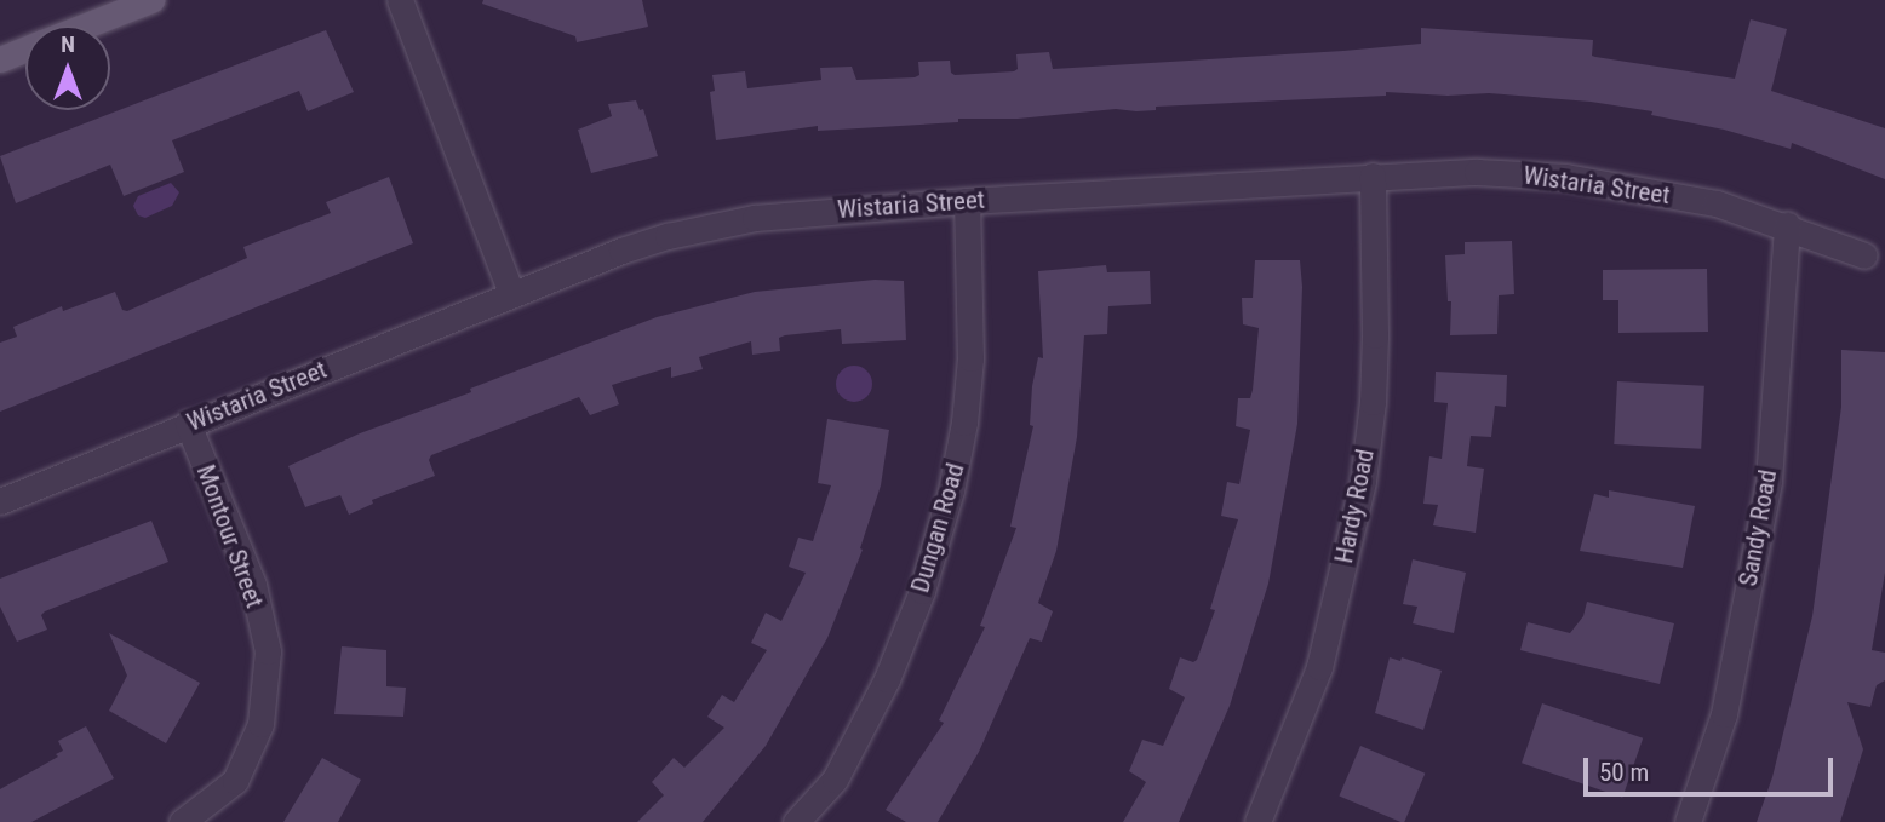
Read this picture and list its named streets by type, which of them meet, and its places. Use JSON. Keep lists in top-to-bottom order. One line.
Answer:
{"streets":{"street":["Wistaria Street","Hardy Road","Dungan Road","Sandy Road","Montour Street"]},"crossings":[["Wistaria Street","Hardy Road"],["Wistaria Street","Dungan Road"],["Wistaria Street","Sandy Road"],["Wistaria Street","Montour Street"]],"scale_bar":"50 m","north":"top"}
